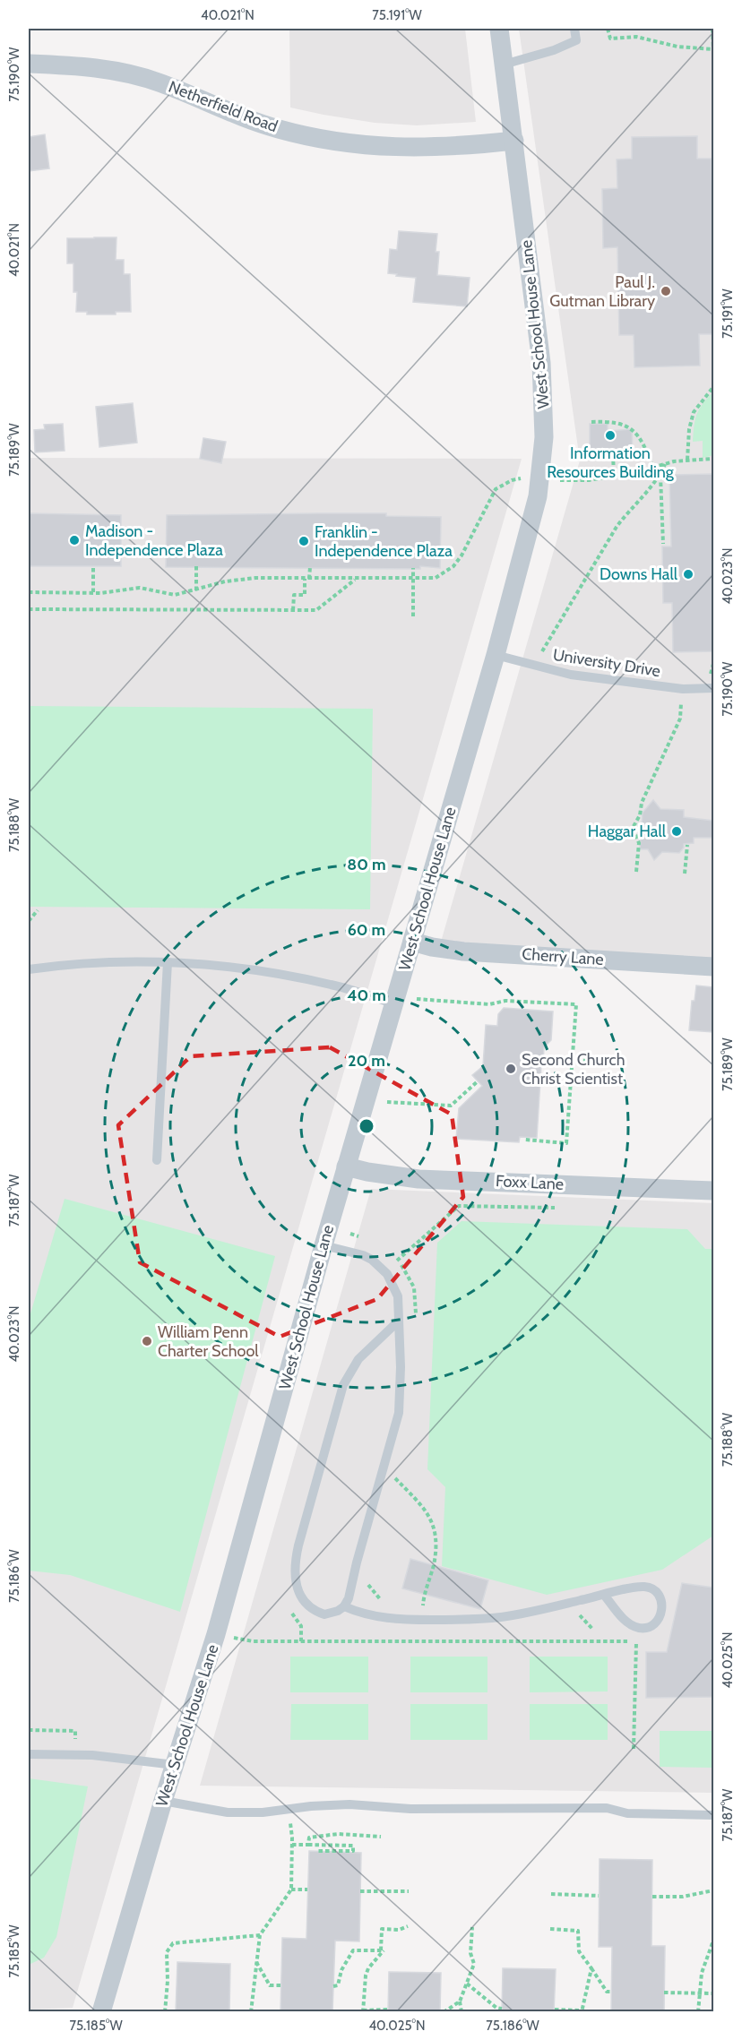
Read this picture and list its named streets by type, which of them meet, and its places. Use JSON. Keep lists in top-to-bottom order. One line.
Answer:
{"streets":{"street":["Netherfield Road","West School House Lane","Cherry Lane","Foxx Lane"],"lane":["University Drive"]},"crossings":[["Netherfield Road","West School House Lane"],["West School House Lane","University Drive"],["West School House Lane","Cherry Lane"],["West School House Lane","Foxx Lane"]],"places":["Paul J. Gutman Library","Information Resources Building","Madison - Independence Plaza","Franklin - Independence Plaza","Downs Hall","Haggar Hall","Second Church Christ Scientist","William Penn Charter School"],"coordinates":["40.021°N","75.191°W","75.190°W","75.189°W","40.023°N","75.188°W","75.187°W","75.186°W","40.025°N","75.185°W"],"rings":["80 m","60 m","40 m","20 m"]}
